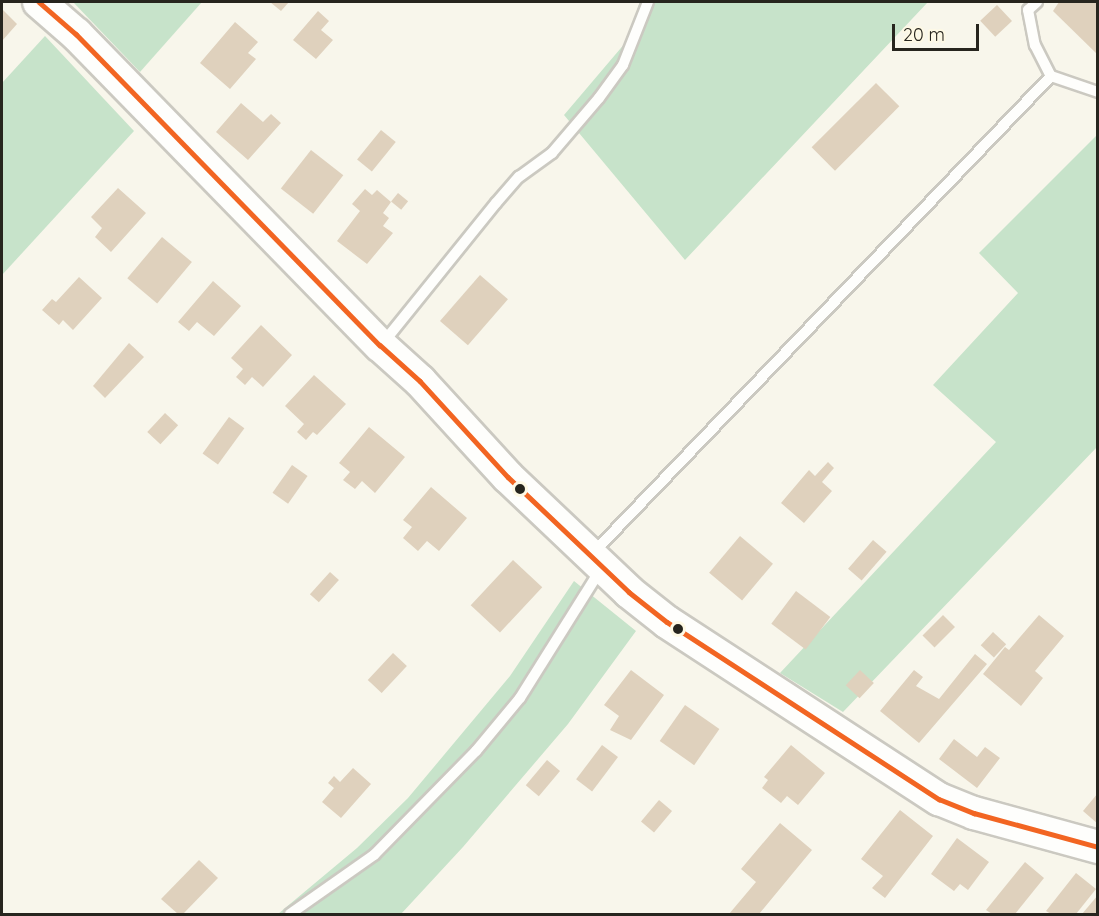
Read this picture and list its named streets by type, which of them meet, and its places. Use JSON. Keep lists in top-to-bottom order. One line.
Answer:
{"scale_bar":"20 m"}
